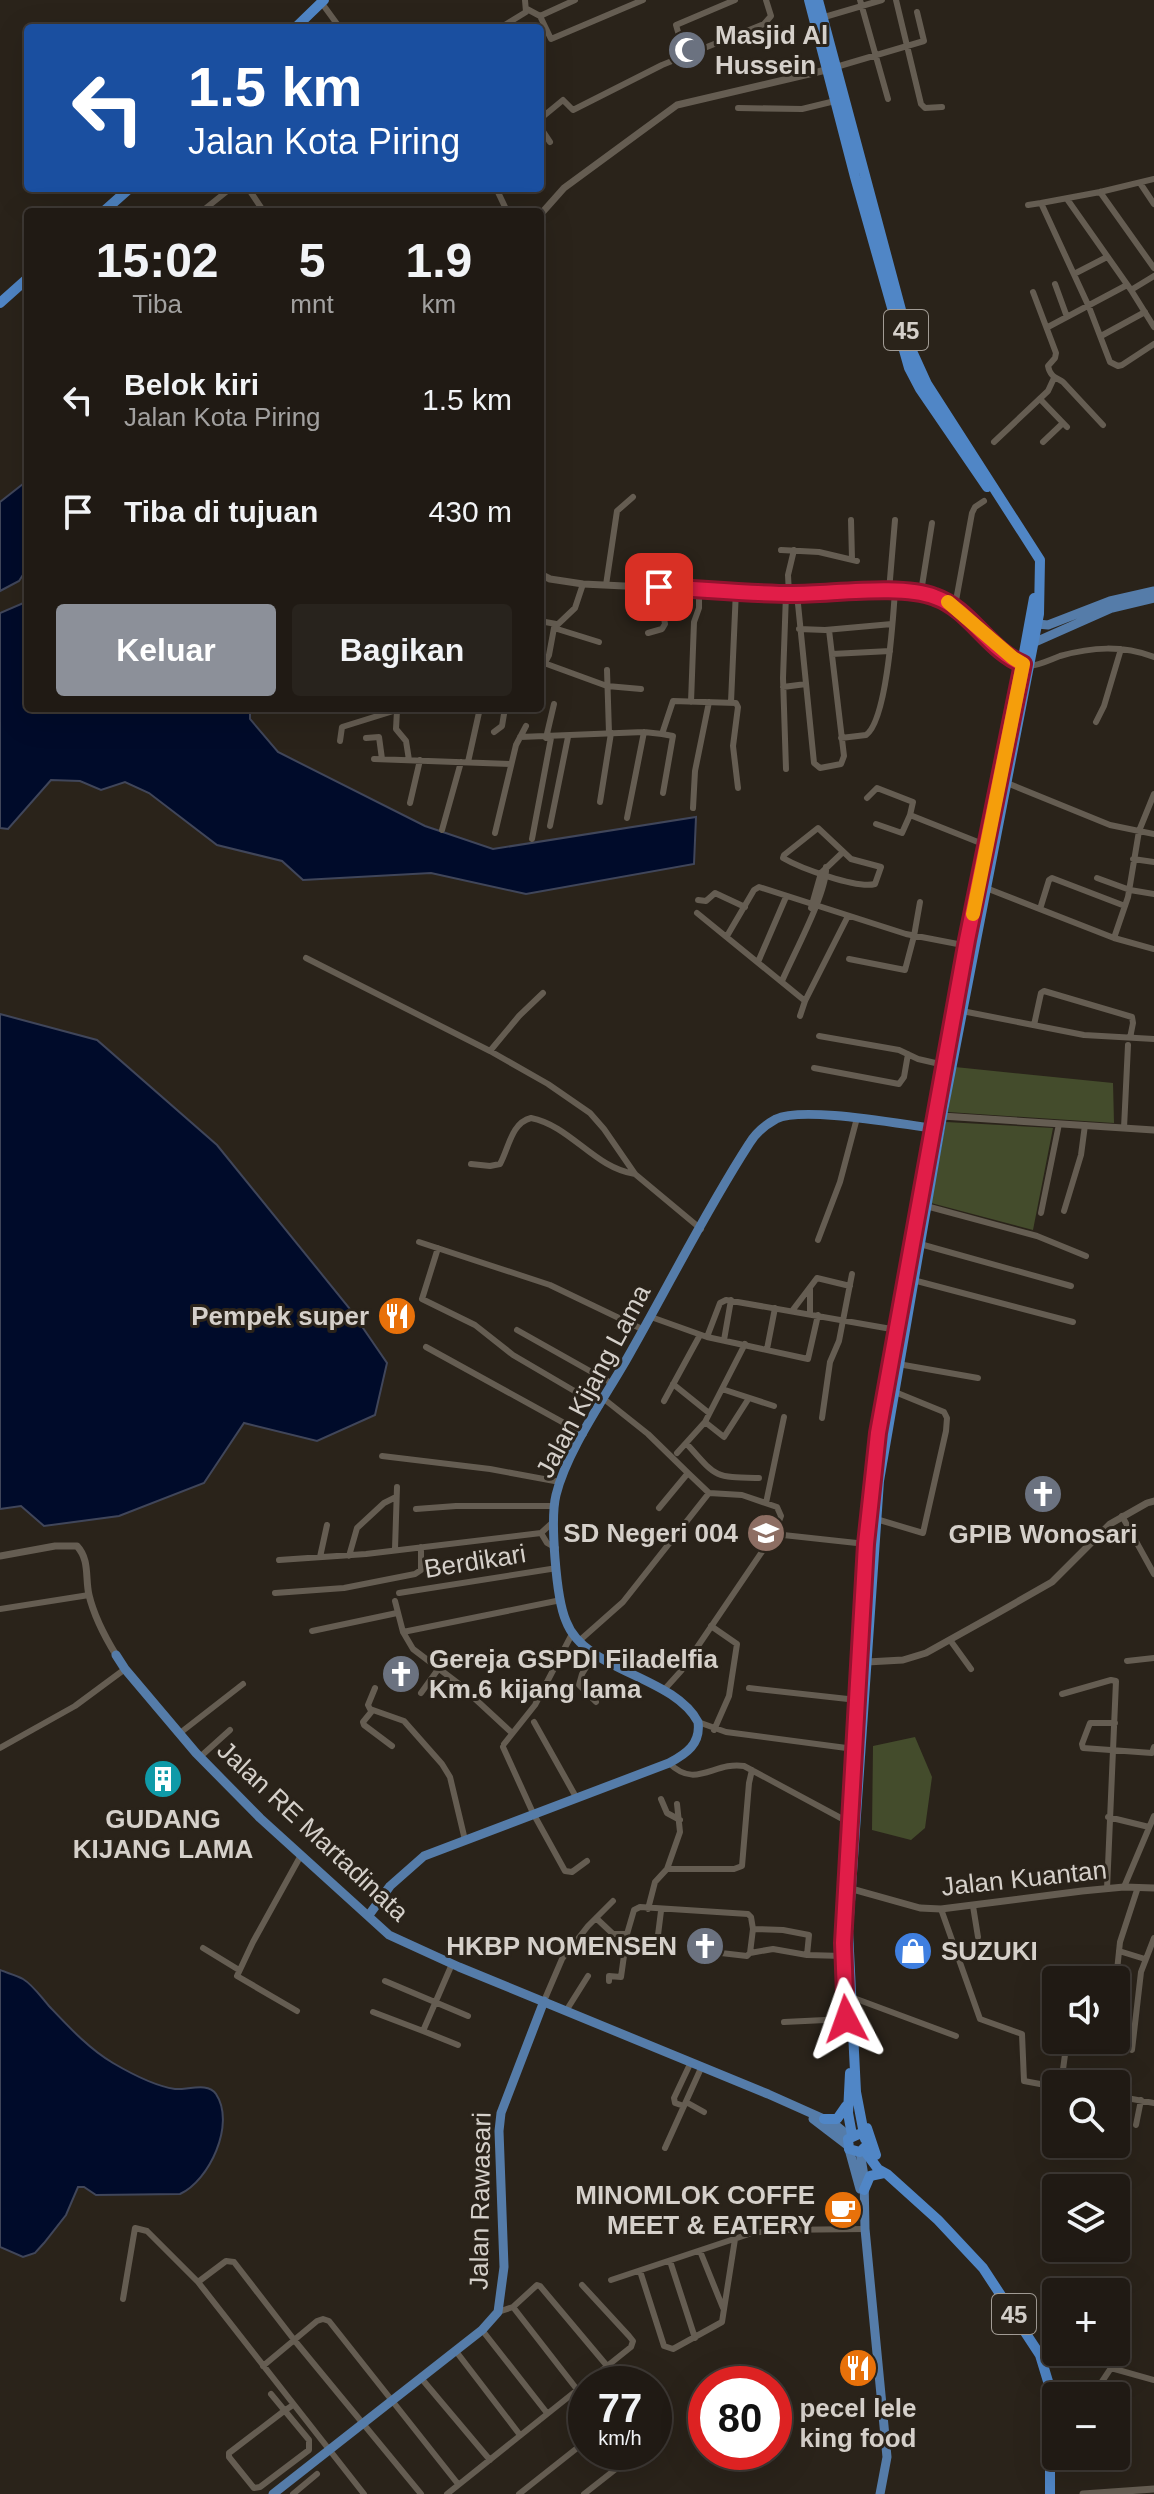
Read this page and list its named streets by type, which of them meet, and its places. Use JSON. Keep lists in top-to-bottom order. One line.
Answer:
{"streets":{"highway":["45"],"main road":["Jalan Kijang Lama","Jalan RE Martadinata","Jalan Rawasari"],"street":["Berdikari","Jalan Kuantan"]},"crossings":[["Jalan Kijang Lama","Berdikari"],["Jalan RE Martadinata","Jalan Rawasari"]],"places":{"mosque":["Masjid Al Hussein"],"restaurant":["Pempek super","pecel lele king food"],"church":["GPIB Wonosari","Gereja GSPDI Filadelfia Km.6 kijang lama","HKBP NOMENSEN"],"school or university":["SD Negeri 004"],"building":["GUDANG KIJANG LAMA"],"shop":["SUZUKI"],"cafe":["MINOMLOK COFFE MEET & EATERY"]},"page":{"turn":["1.5 km","Jalan Kota Piring"],"eta":["15:02","Tiba","5","mnt","1.9","km"],"list":[{"name":"Belok kiri","note":"Jalan Kota Piring","value":"1.5 km"},{"name":"Tiba di tujuan","value":"430 m"}],"buttons":["Keluar","Bagikan"],"map_buttons":["+","−"],"speed":"77 km/h","limit":"80"}}
